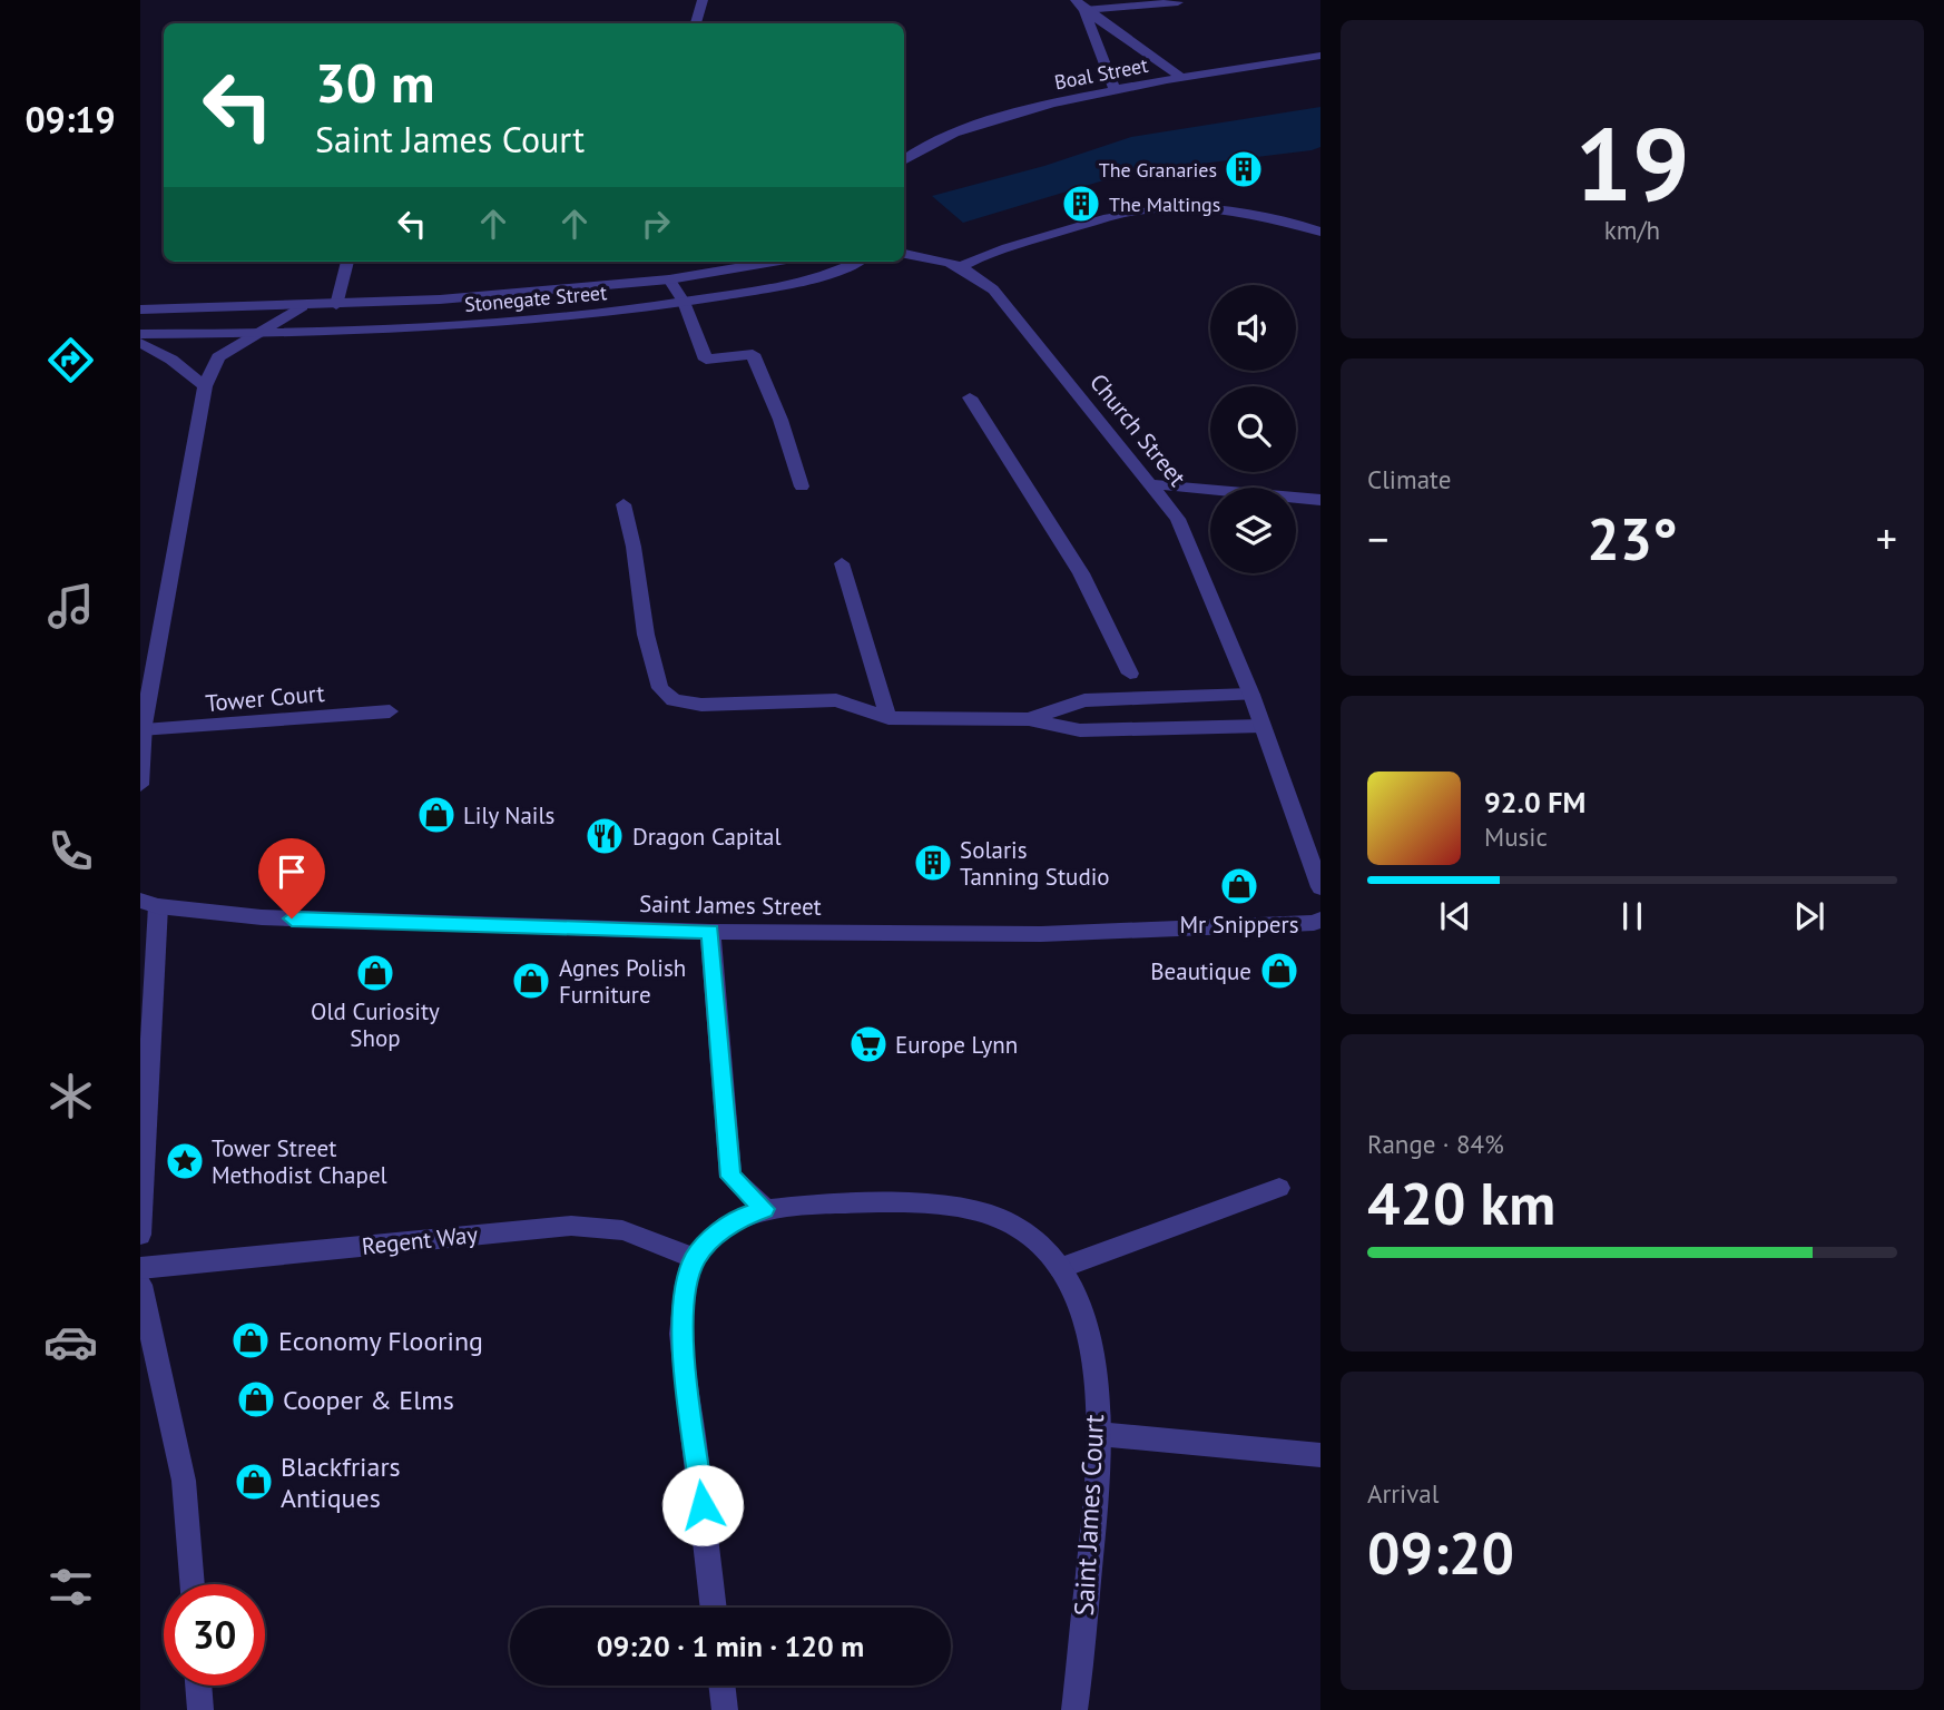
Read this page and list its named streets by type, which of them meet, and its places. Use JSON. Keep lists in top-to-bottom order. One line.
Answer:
{"streets":{"street":["Boal Street","Stonegate Street","Church Street","Tower Court","Saint James Street","Regent Way","Saint James Court"]},"crossings":[["Regent Way","Saint James Court"]],"places":{"building":["The Granaries","The Maltings","Solaris Tanning Studio"],"shop":["Lily Nails","Mr Snippers","Beautique","Old Curiosity Shop","Agnes Polish Furniture","Economy Flooring","Cooper & Elms","Blackfriars Antiques"],"restaurant":["Dragon Capital"],"supermarket":["Europe Lynn"],"place":["Tower Street Methodist Chapel"]},"page":{"tabs":"09:19","tile":[["19","km/h"],"Climate",["Range · 84%","420 km"],["Arrival","09:20"]],"turn":["30 m","Saint James Court"],"heat":["−","23°","+"],"song":["92.0 FM","Music"],"limit":"30","trip":"09:20 · 1 min · 120 m"}}
